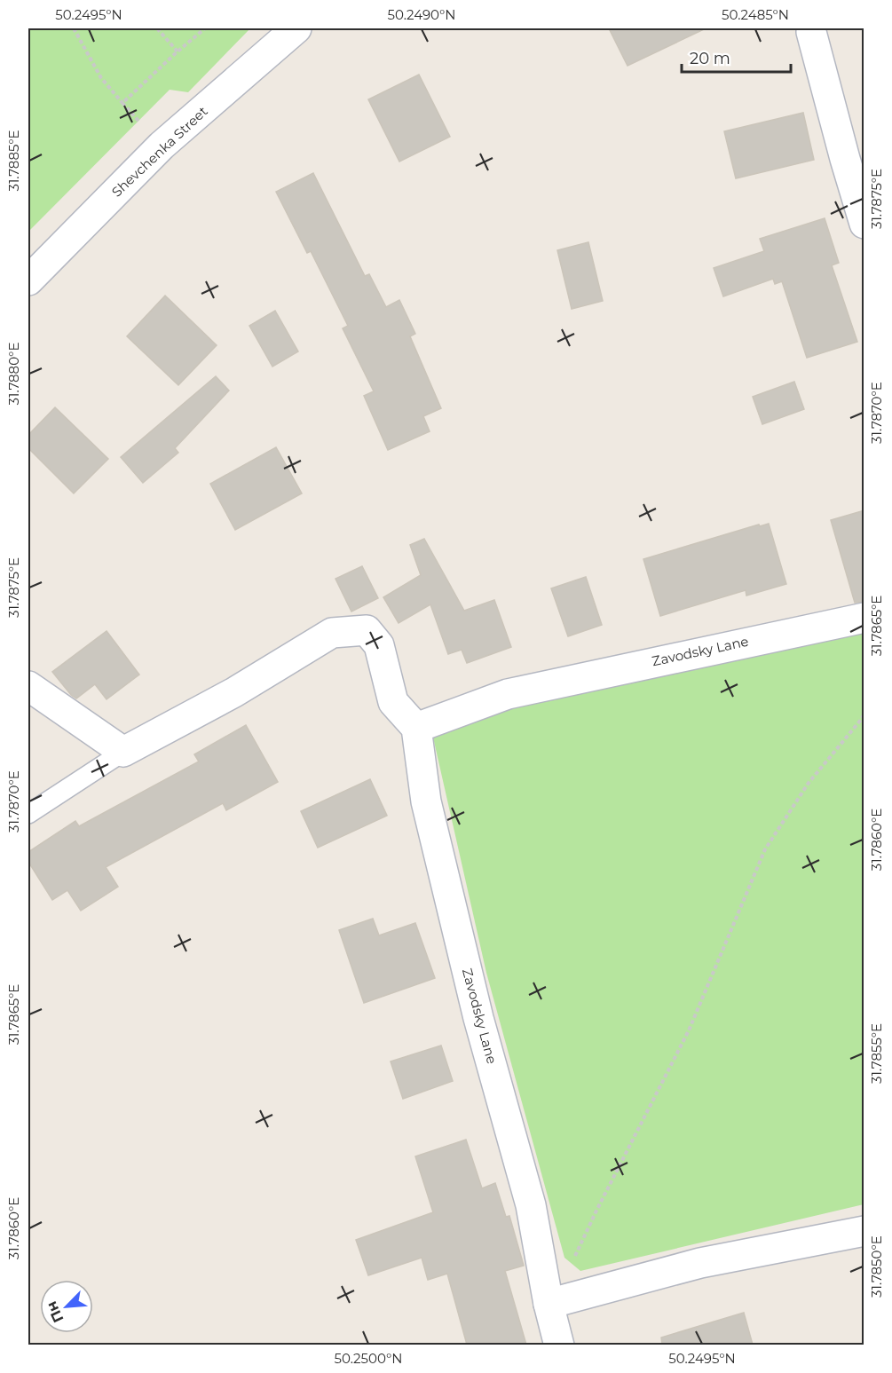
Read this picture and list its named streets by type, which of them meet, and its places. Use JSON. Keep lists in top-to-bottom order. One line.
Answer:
{"streets":{"street":["Shevchenka Street","Zavodsky Lane"]},"scale_bar":"20 m","north":"bottom left","coordinates":["50.2495°N","50.2490°N","50.2485°N","31.7885°E","31.7875°E","31.7880°E","31.7870°E","31.7865°E","31.7860°E","31.7855°E","31.7850°E","50.2500°N"]}
